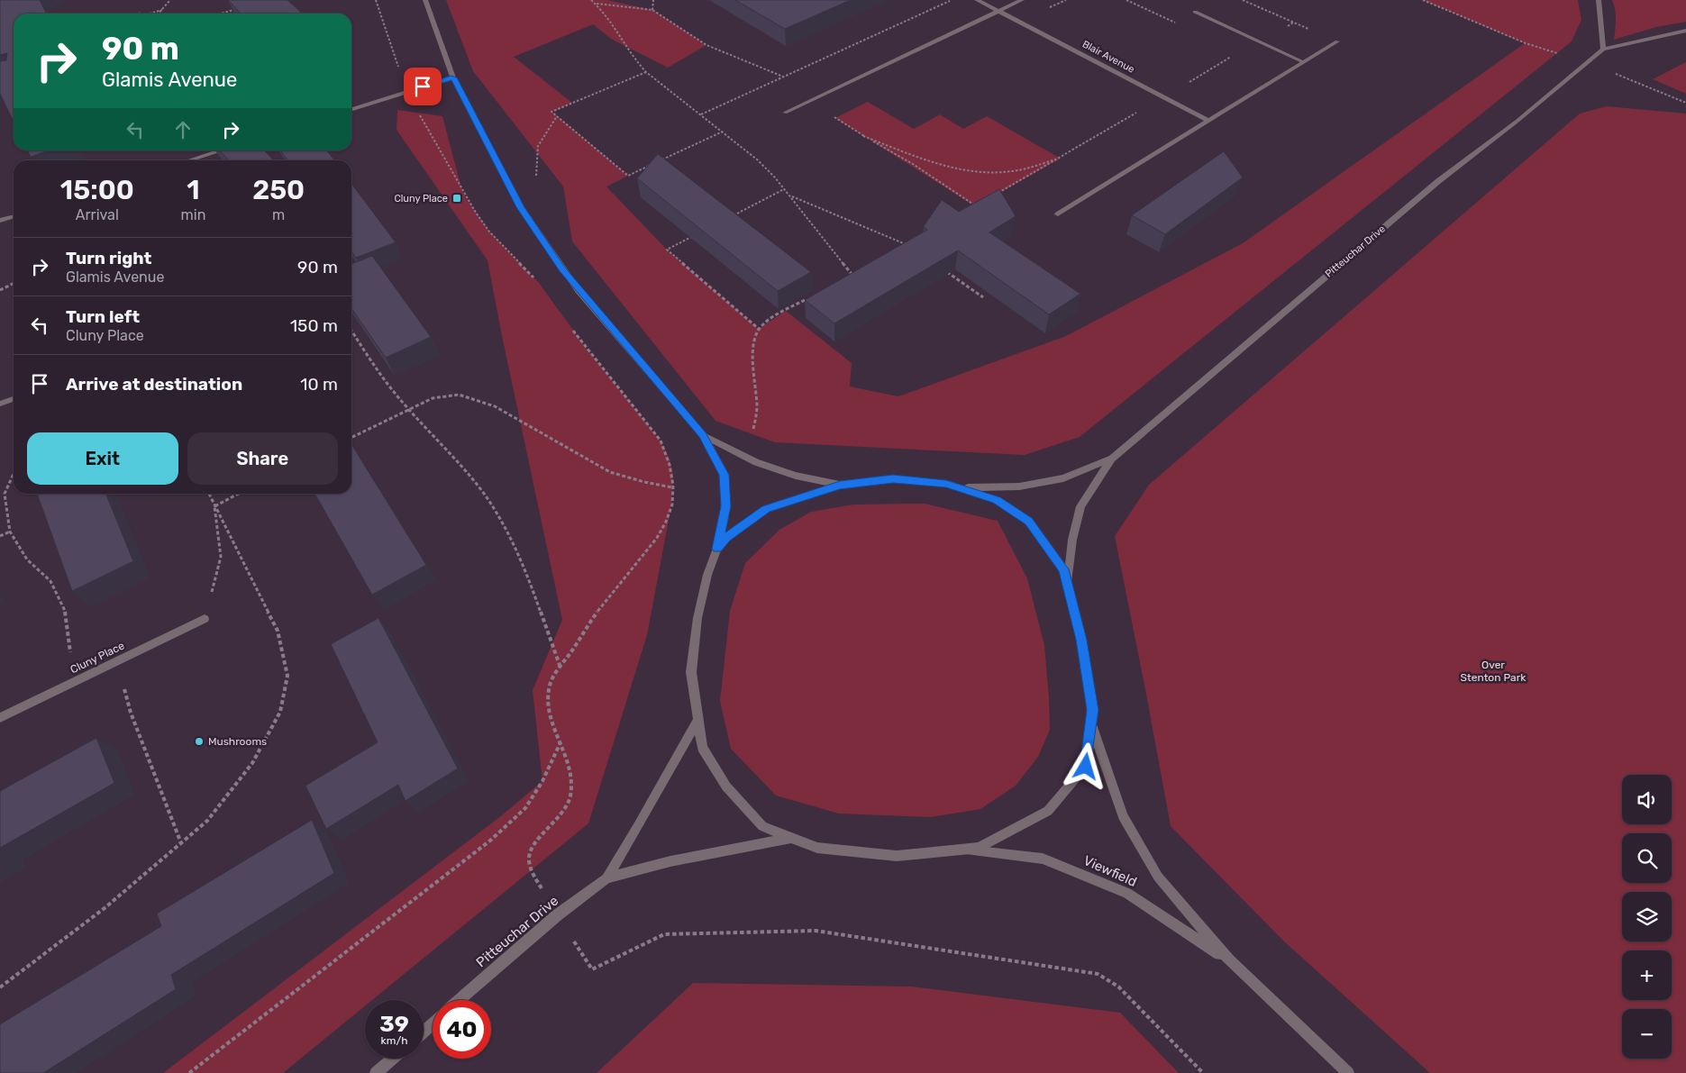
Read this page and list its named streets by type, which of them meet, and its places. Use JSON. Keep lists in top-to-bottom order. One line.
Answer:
{"streets":{"street":["Blair Avenue","Pitteuchar Drive","Cluny Place","Viewfield"]},"parks":["Over Stenton Park"],"places":{"transit":["Cluny Place"],"other":["Mushrooms"]},"page":{"turn":["90 m","Glamis Avenue"],"eta":["15:00","Arrival","1","min","250","m"],"list":[{"name":"Turn right","note":"Glamis Avenue","value":"90 m"},{"name":"Turn left","note":"Cluny Place","value":"150 m"},{"name":"Arrive at destination","value":"10 m"}],"buttons":["Exit","Share"],"map_buttons":["+","−"],"speed":"39 km/h","limit":"40"}}
